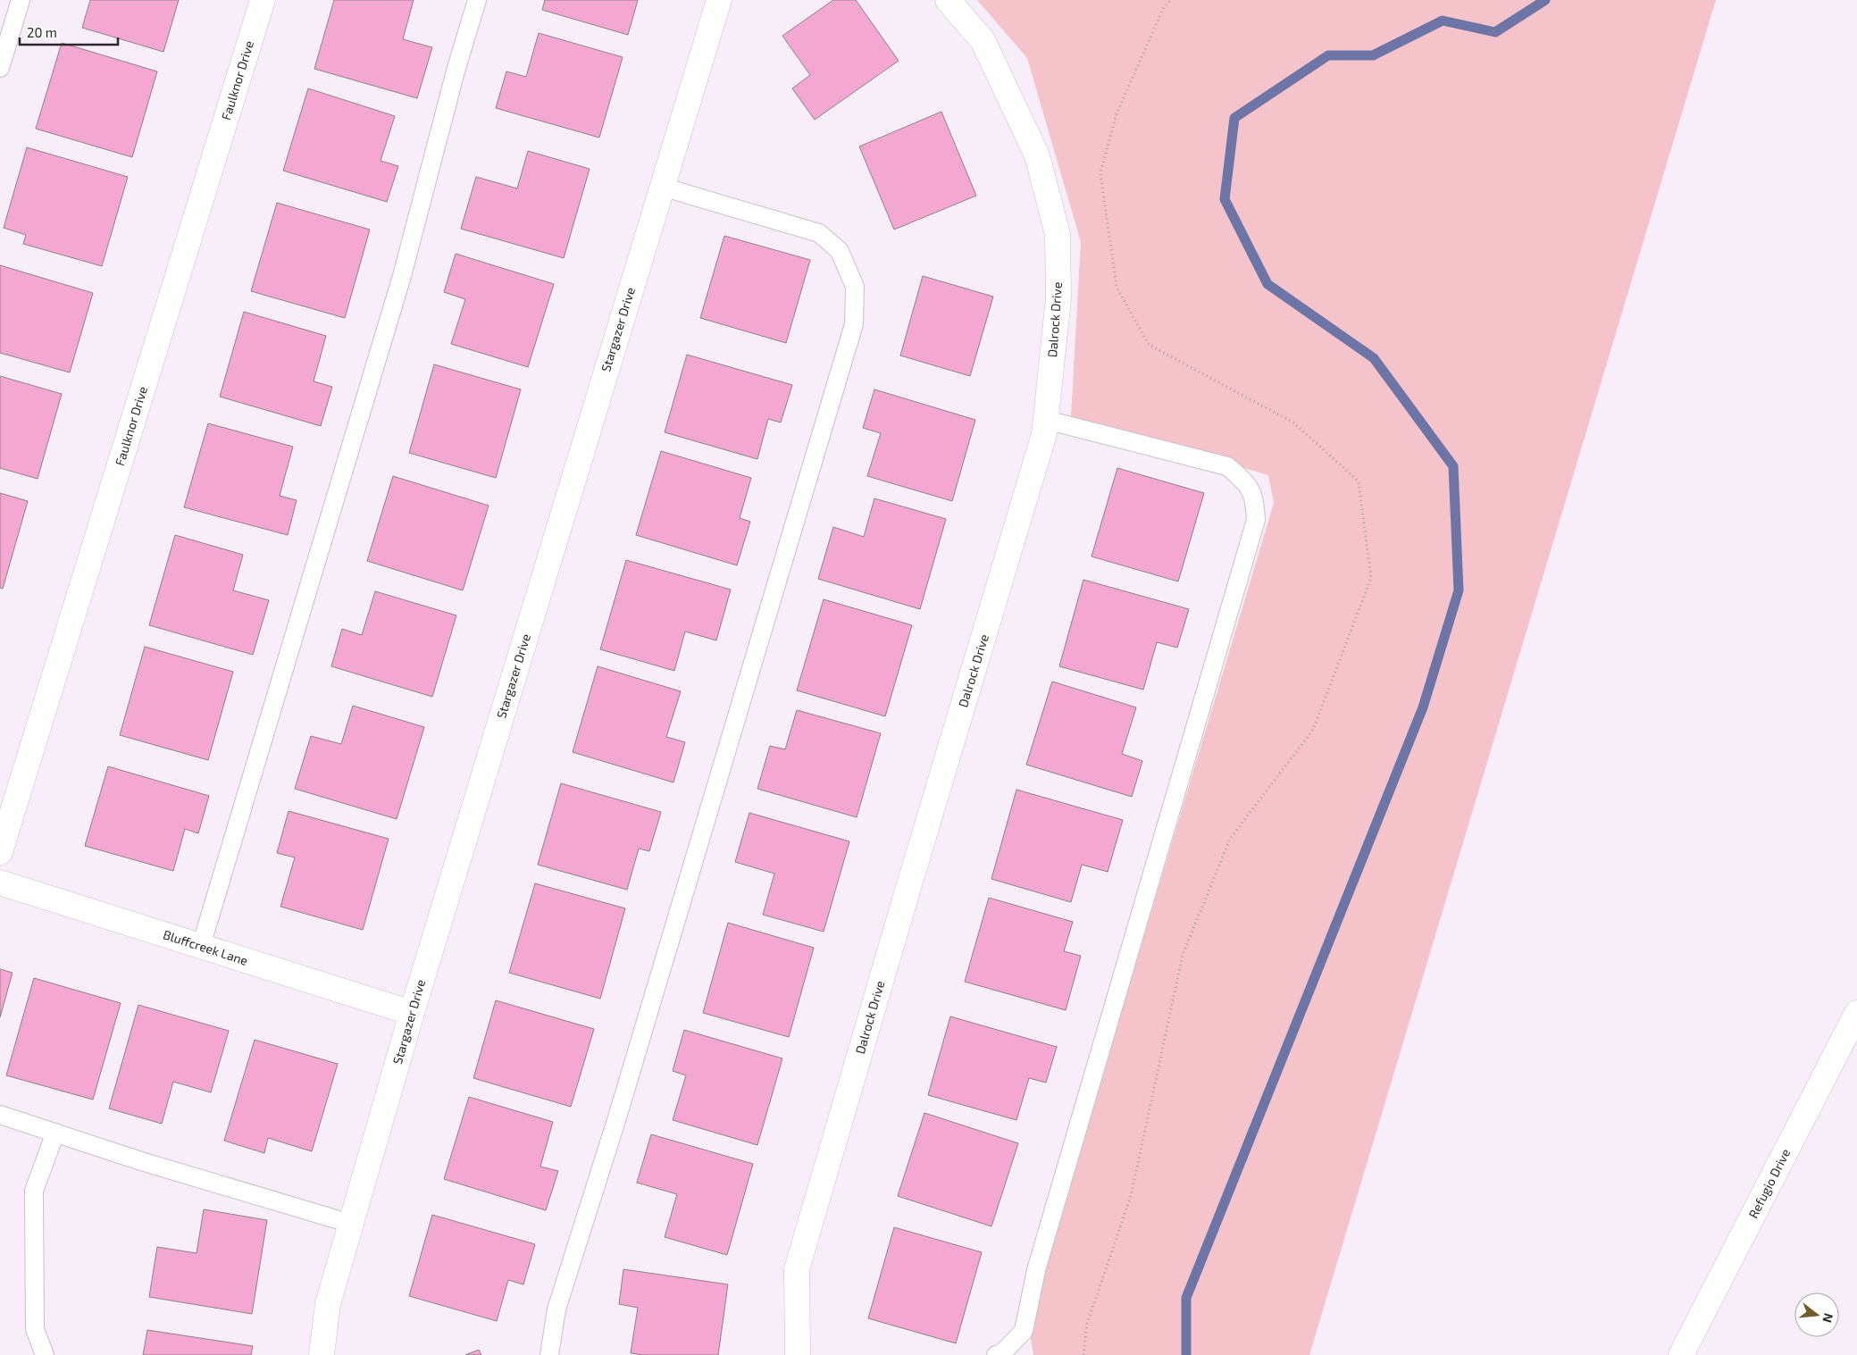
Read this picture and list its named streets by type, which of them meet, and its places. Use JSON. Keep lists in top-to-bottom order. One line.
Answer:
{"streets":{"street":["Faulknor Drive","Dalrock Drive","Stargazer Drive","Bluffcreek Lane","Refugio Drive"]},"crossings":[["Stargazer Drive","Bluffcreek Lane"]],"scale_bar":"20 m","north":"right"}
